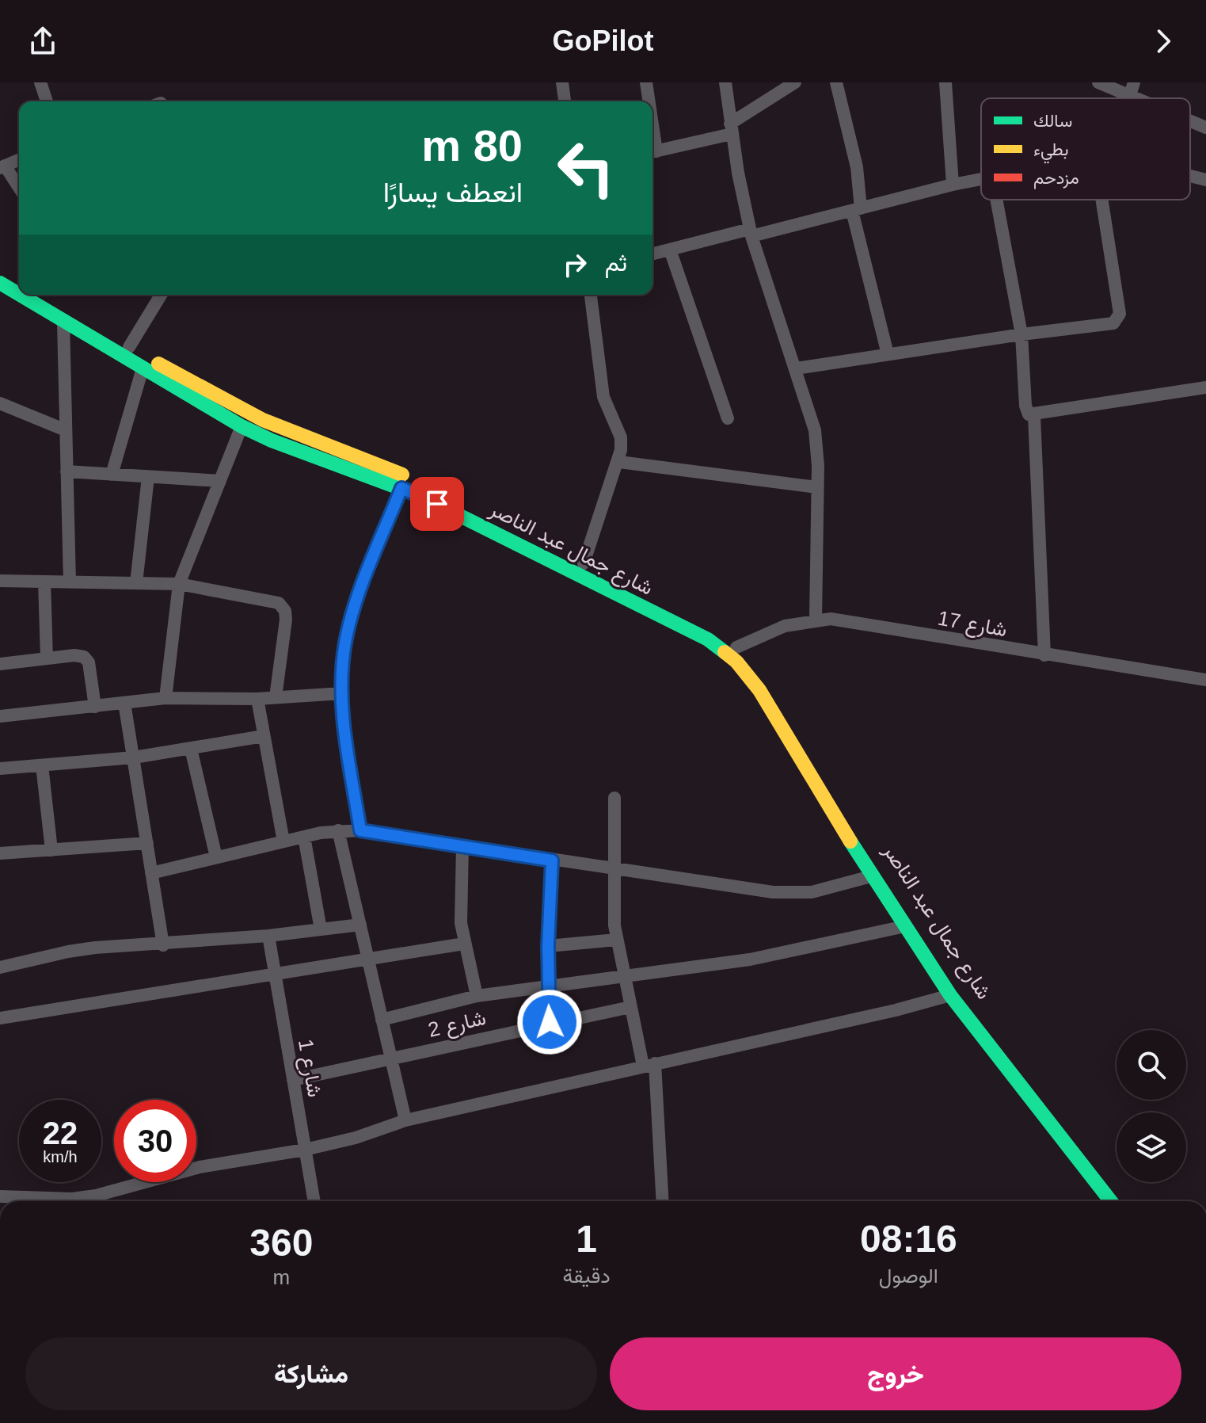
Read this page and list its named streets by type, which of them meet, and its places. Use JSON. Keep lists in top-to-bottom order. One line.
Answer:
{"streets":{"street":["شارع جمال عبد الناصر","شارع 17","شارع 2","شارع 1"]},"crossings":[["شارع جمال عبد الناصر","شارع 17"],["شارع 2","شارع 1"]],"legend":["سالك","بطيء","مزدحم"],"page":{"header":"GoPilot","turn":["80 m","انعطف يسارًا"],"then":"ثم","speed":"22 km/h","limit":"30","eta":["08:16","الوصول","1","دقيقة","360","m"],"buttons":["خروج","مشاركة"]}}
